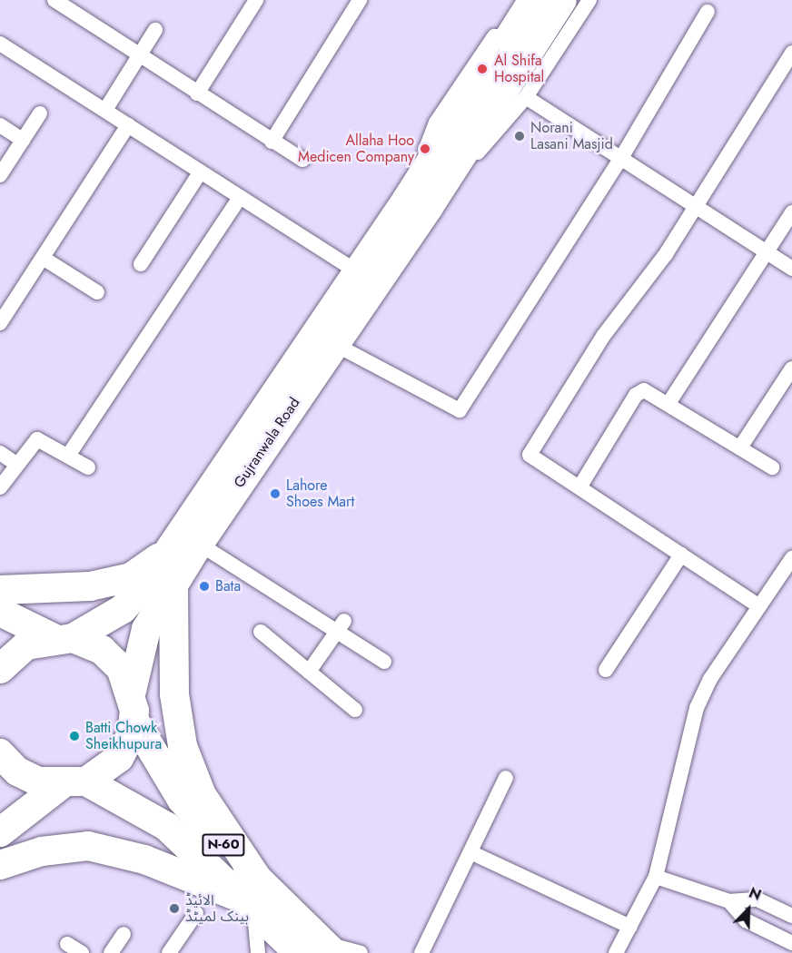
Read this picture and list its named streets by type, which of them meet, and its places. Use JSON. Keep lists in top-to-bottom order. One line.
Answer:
{"streets":{"highway":["Gujranwala Road","N-60"]},"places":["Al Shifa Hospital","Norani Lasani Masjid","Allaha Hoo Medicen Company","Lahore Shoes Mart","Bata","Batti Chowk Sheikhupura","الائیڈ بینک لمیٹڈ"],"north":"top right"}
